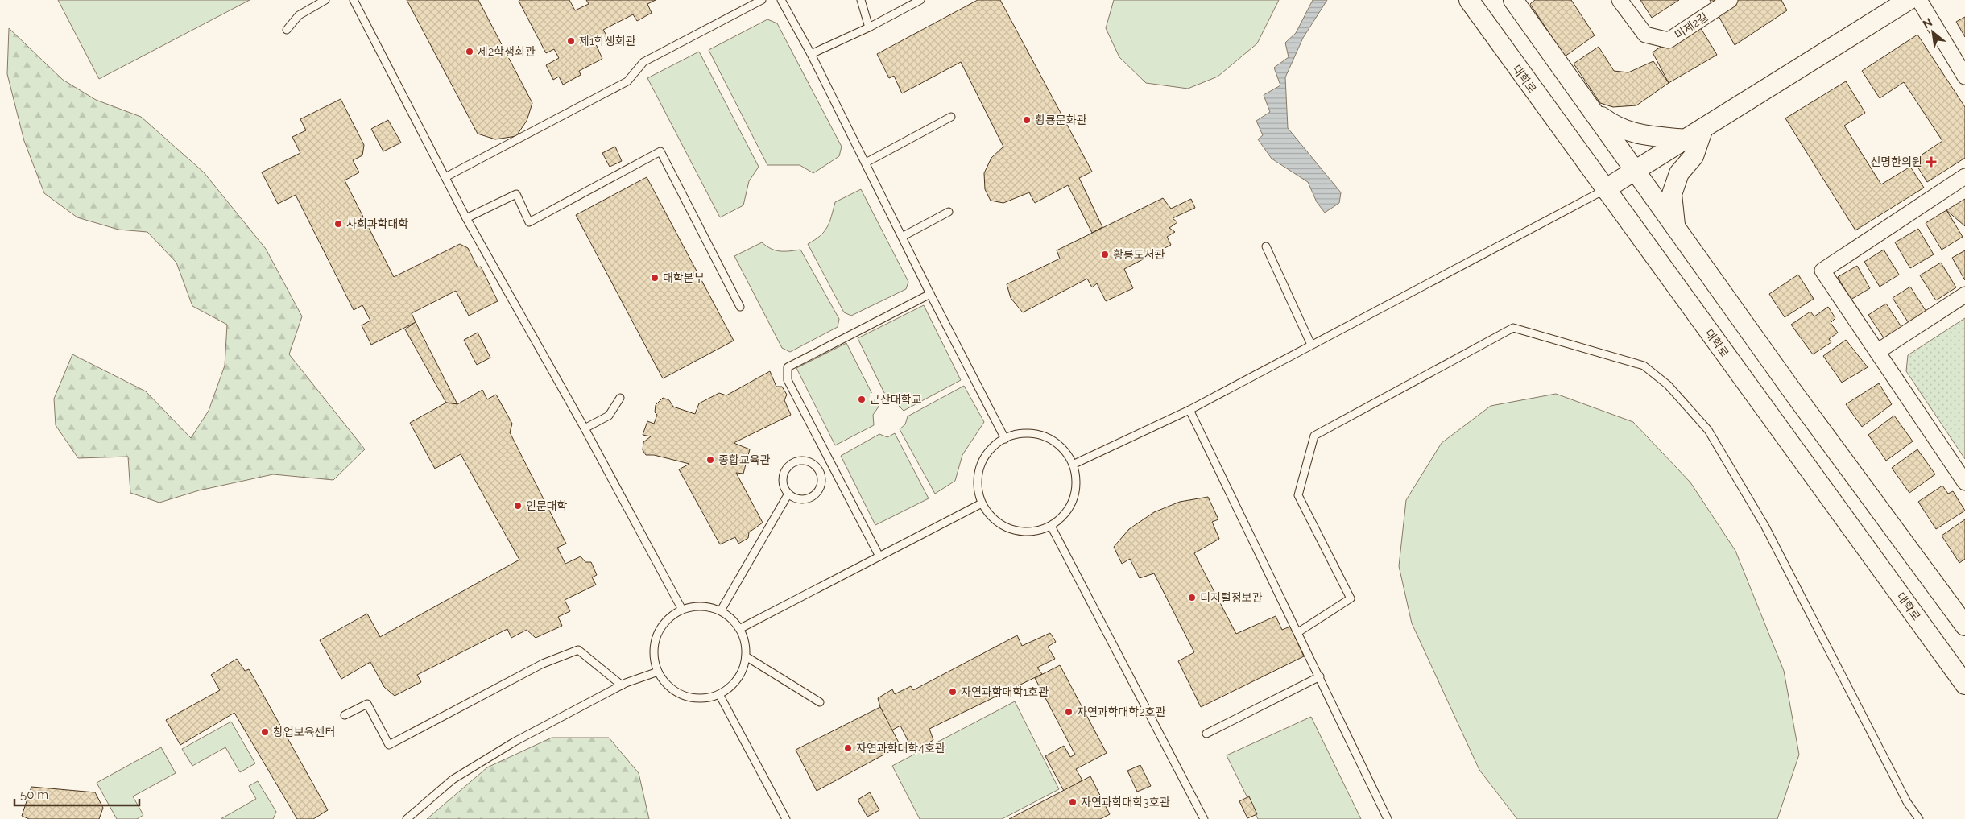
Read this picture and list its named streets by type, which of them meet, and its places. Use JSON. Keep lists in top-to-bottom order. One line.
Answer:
{"streets":{"street":["미제2길","대학로"]},"places":{"other":["제1학생회관","제2학생회관","황룡문화관","사회과학대학","황룡도서관","대학본부","군산대학교","종합교육관","인문대학","디지털정보관","자연과학대학1호관","자연과학대학2호관","창업보육센터","자연과학대학4호관","자연과학대학3호관"],"health":["신명한의원"]},"scale_bar":"50 m","north":"top left"}
